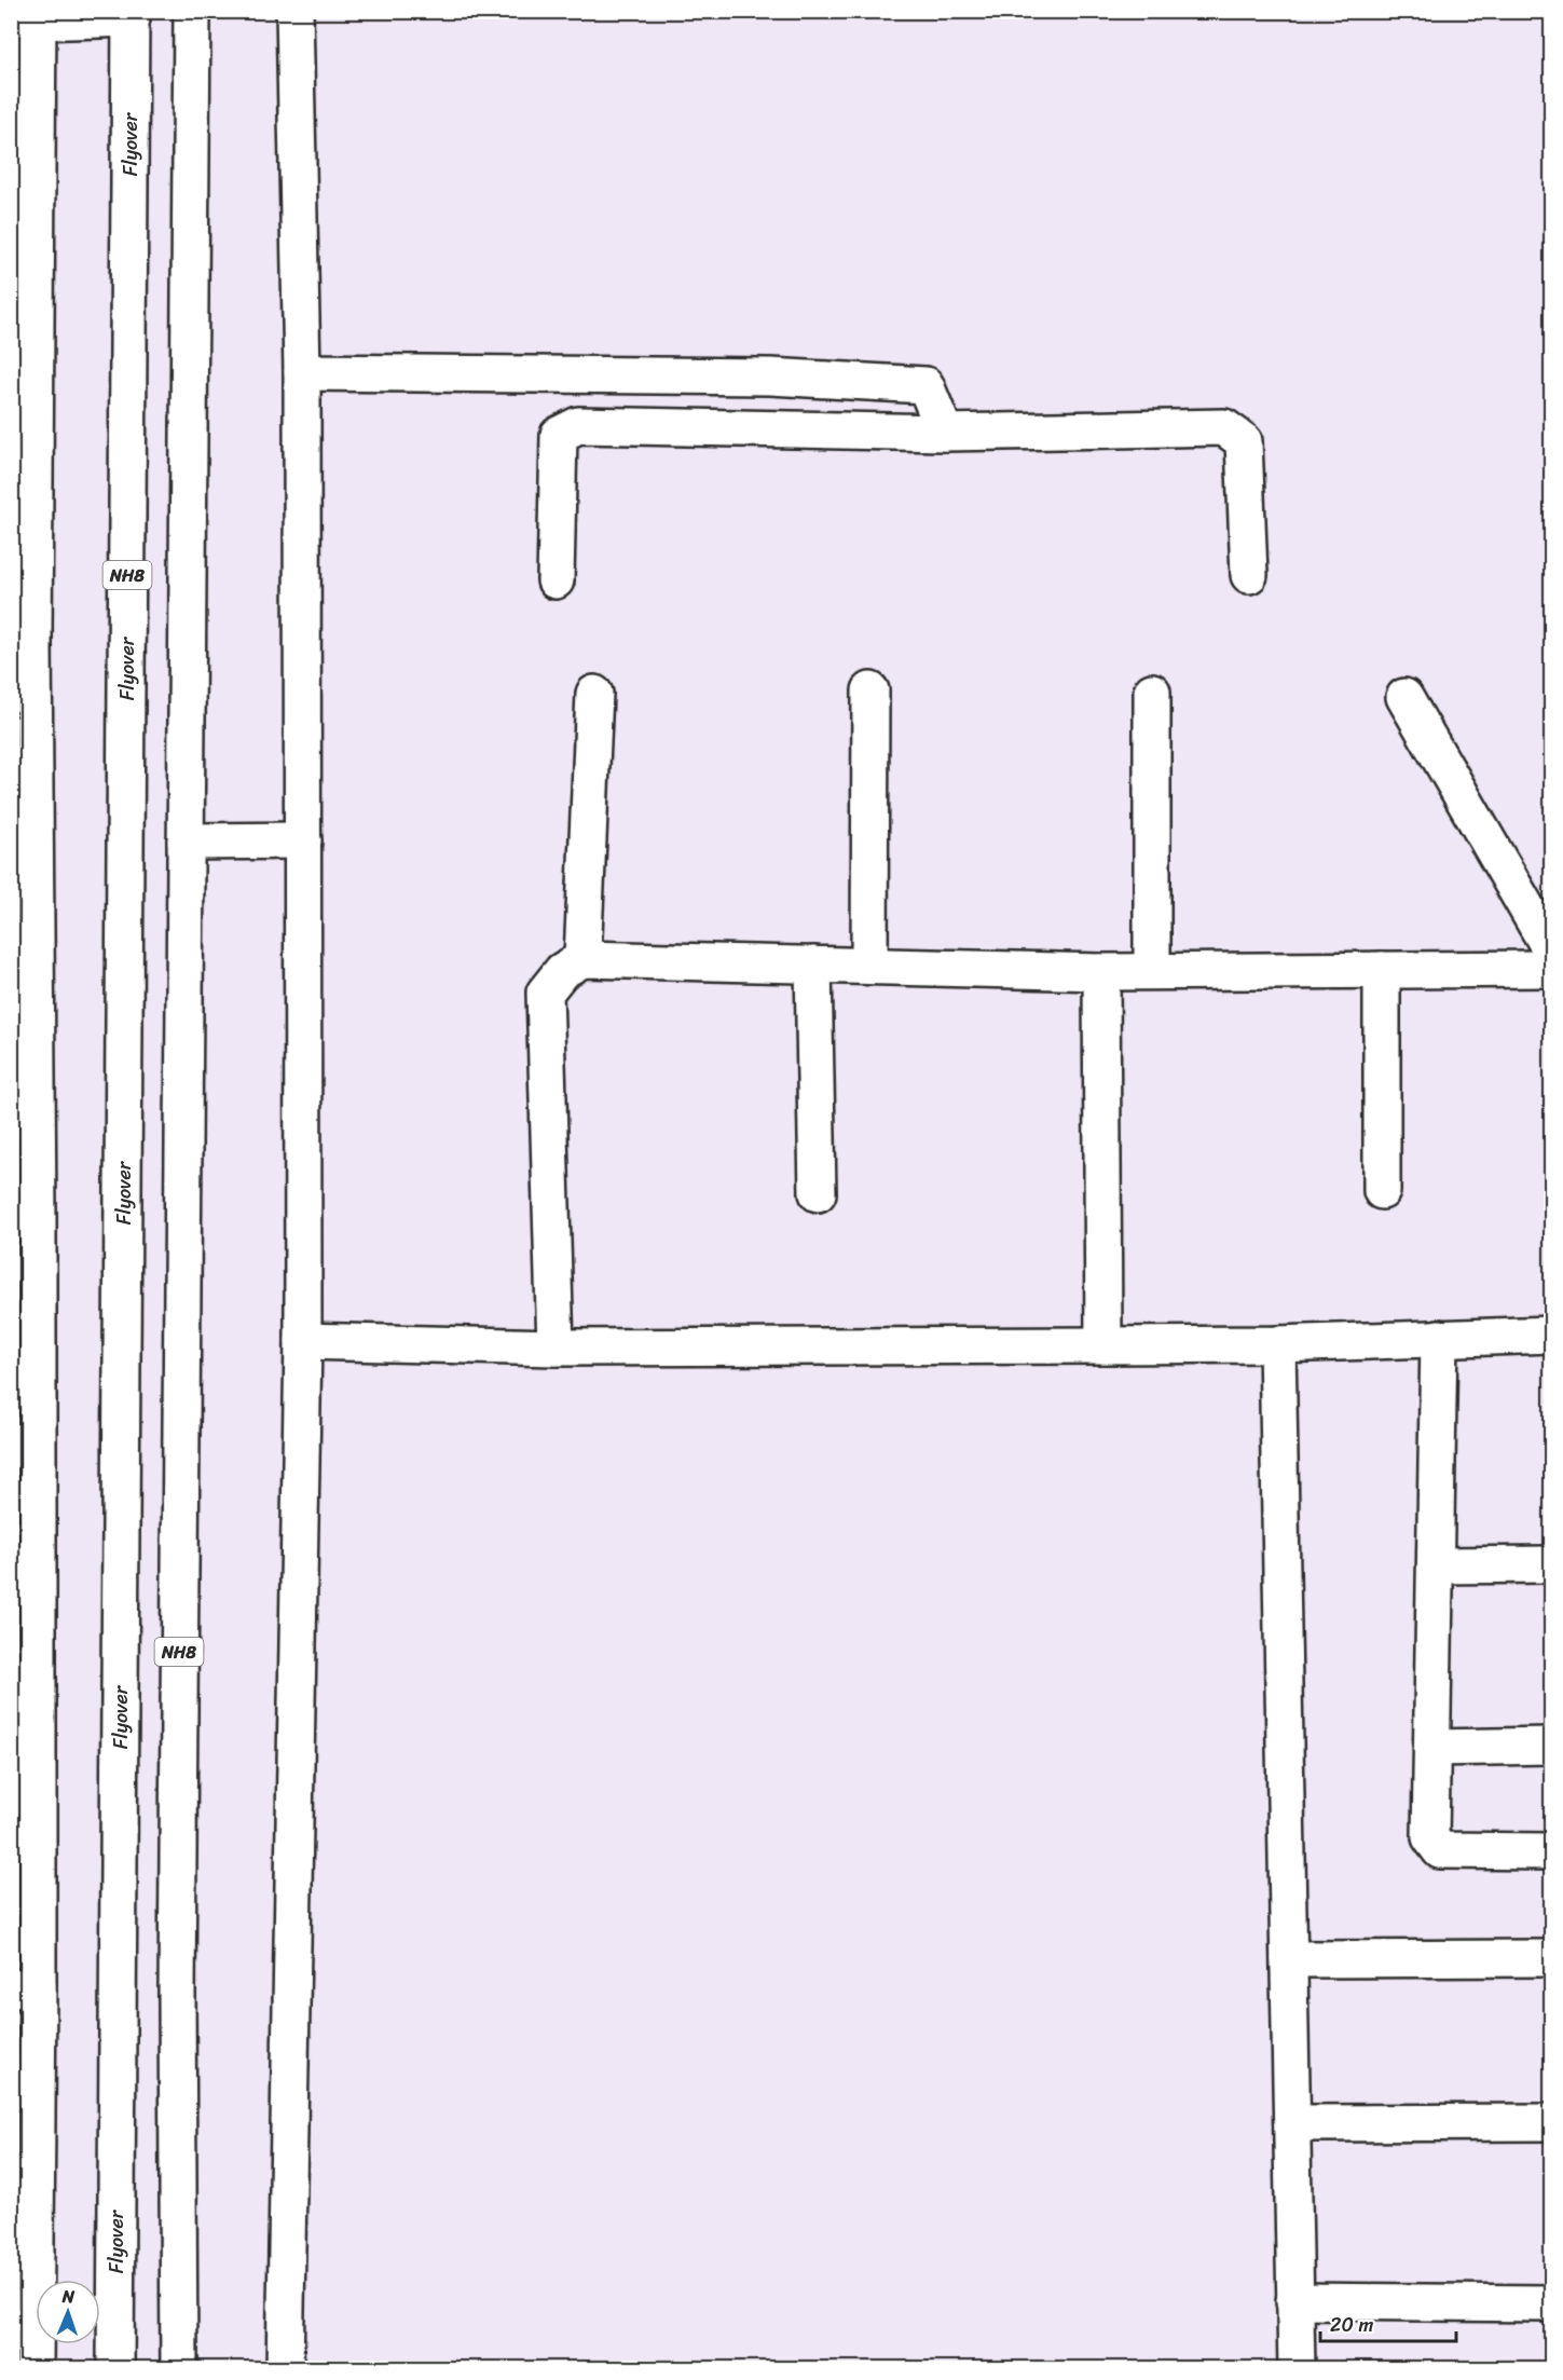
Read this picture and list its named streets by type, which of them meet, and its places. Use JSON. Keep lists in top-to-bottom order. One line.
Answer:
{"streets":{"street":["Flyover","NH8"]},"scale_bar":"20 m","north":"top"}
